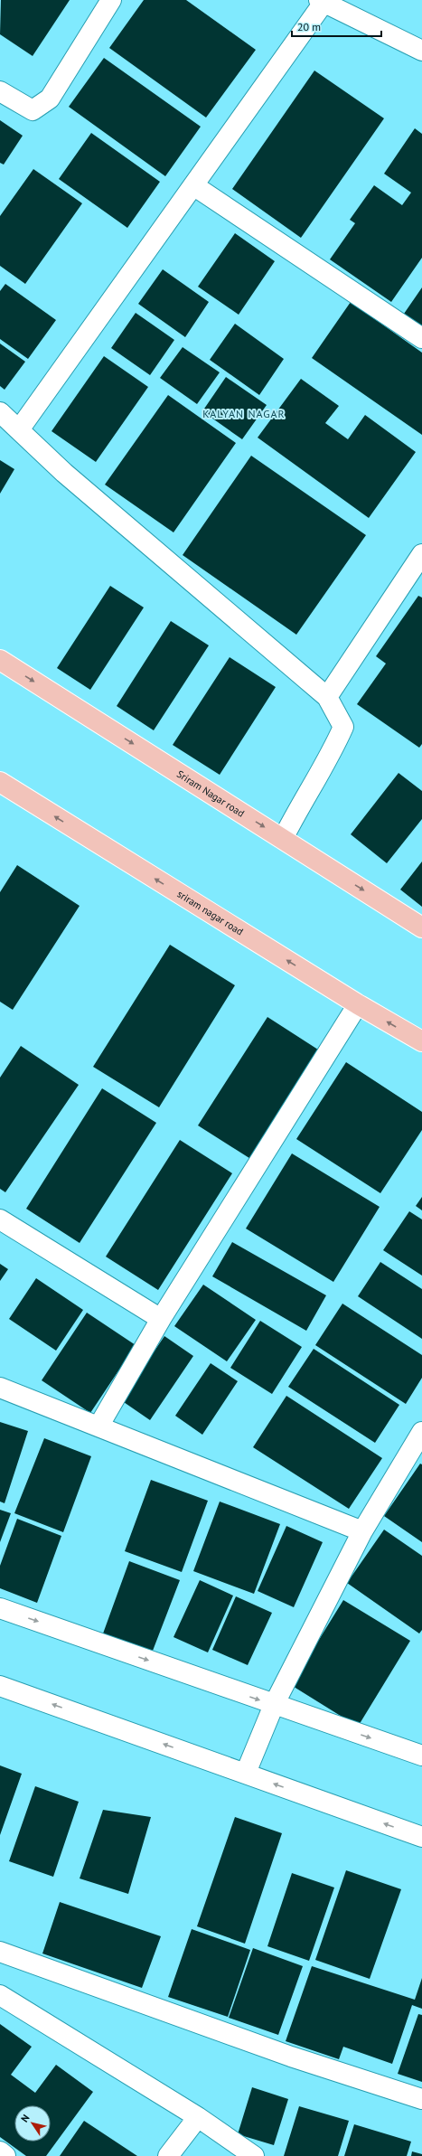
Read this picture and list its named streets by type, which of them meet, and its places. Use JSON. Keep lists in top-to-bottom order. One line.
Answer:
{"streets":{"main road":["Sriram Nagar road","sriram nagar road"]},"one_way":["Sriram Nagar road","sriram nagar road"],"districts":["KALYAN NAGAR"],"scale_bar":"20 m","north":"top left"}
